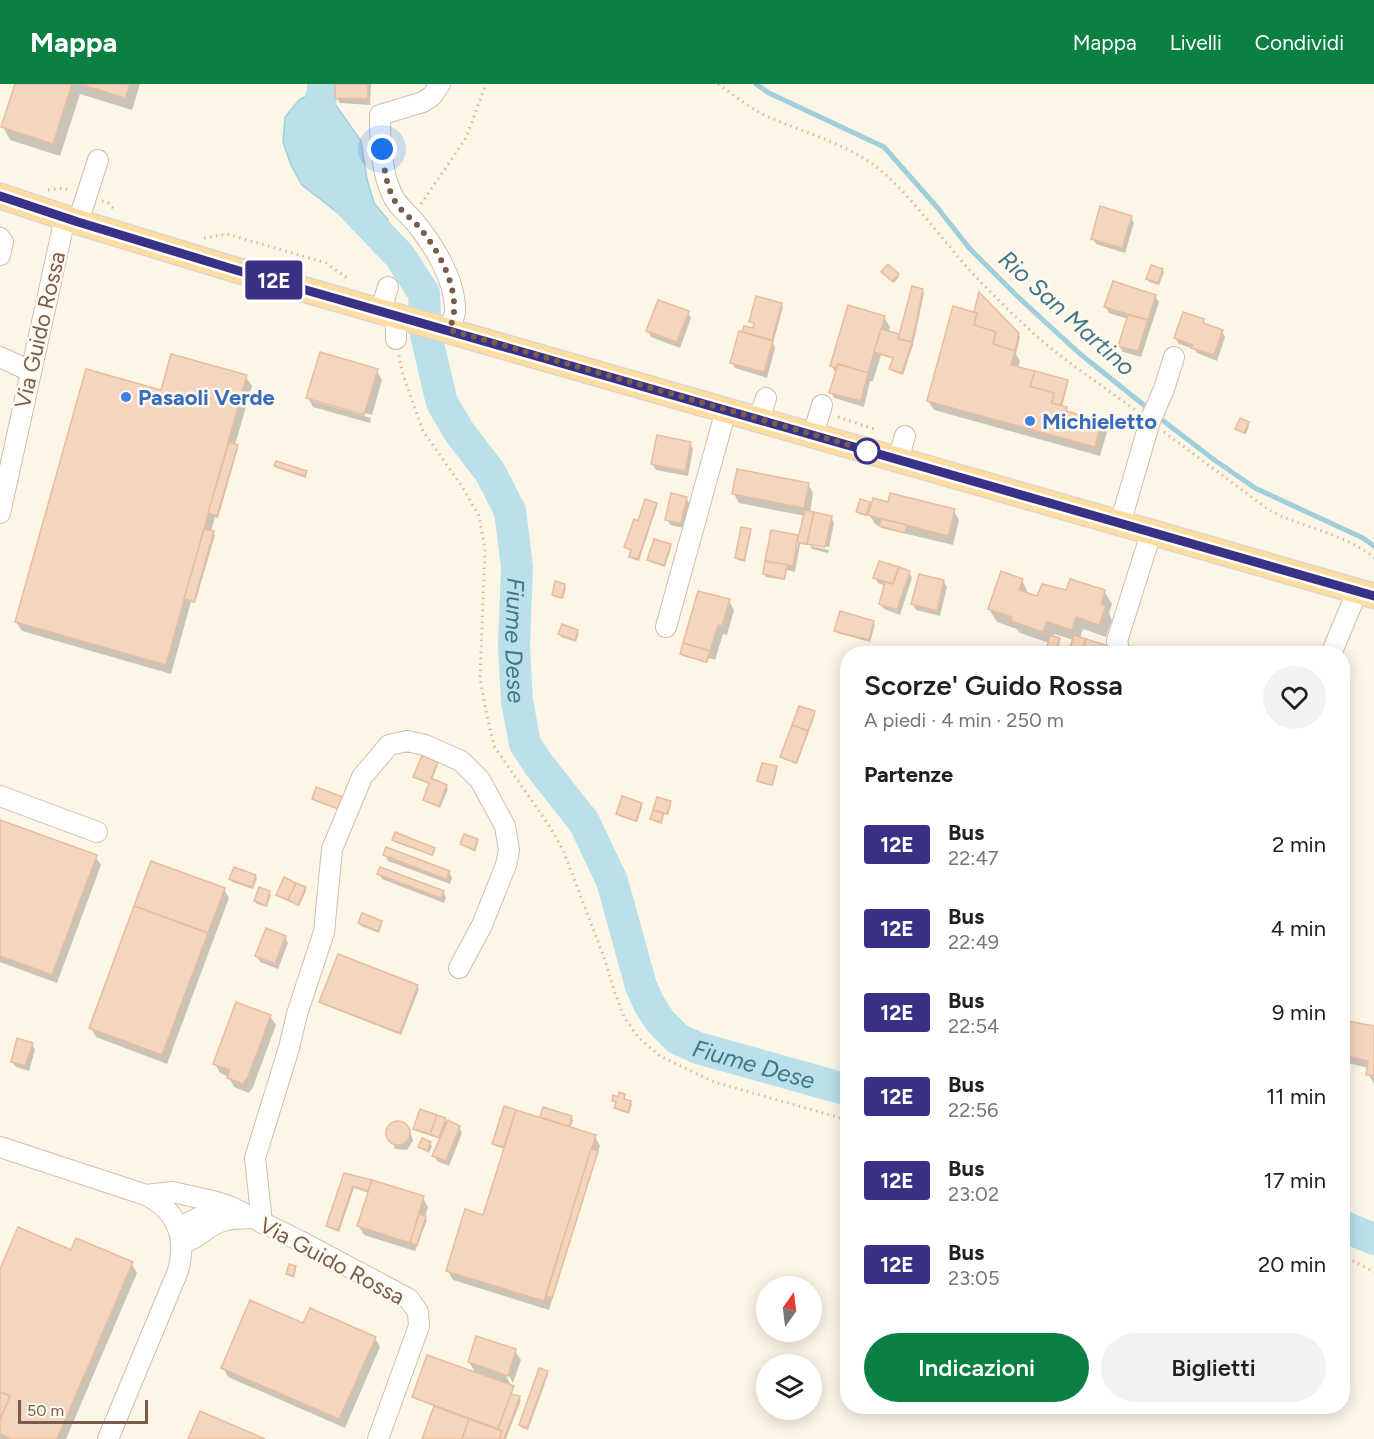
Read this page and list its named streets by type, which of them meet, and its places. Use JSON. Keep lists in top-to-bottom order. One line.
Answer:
{"streets":{"street":["Via Guido Rossa"]},"water":["Rio San Martino","Fiume Dese"],"places":["Pasaoli Verde","Michieletto"],"lines":["bus line 12E"],"scale_bar":"50 m","north":"top","page":{"header":"Mappa","nav":["Mappa","Livelli","Condividi"],"on_map":"12E","heading":[["Scorze' Guido Rossa","A piedi · 4 min · 250 m"],"Partenze"],"list":[{"mark":"12E","name":"Bus","note":"22:47","value":"2 min"},{"mark":"12E","name":"Bus","note":"22:49","value":"4 min"},{"mark":"12E","name":"Bus","note":"22:54","value":"9 min"},{"mark":"12E","name":"Bus","note":"22:56","value":"11 min"},{"mark":"12E","name":"Bus","note":"23:02","value":"17 min"},{"mark":"12E","name":"Bus","note":"23:05","value":"20 min"}],"buttons":["Indicazioni","Biglietti"],"scale":"50 m"}}
